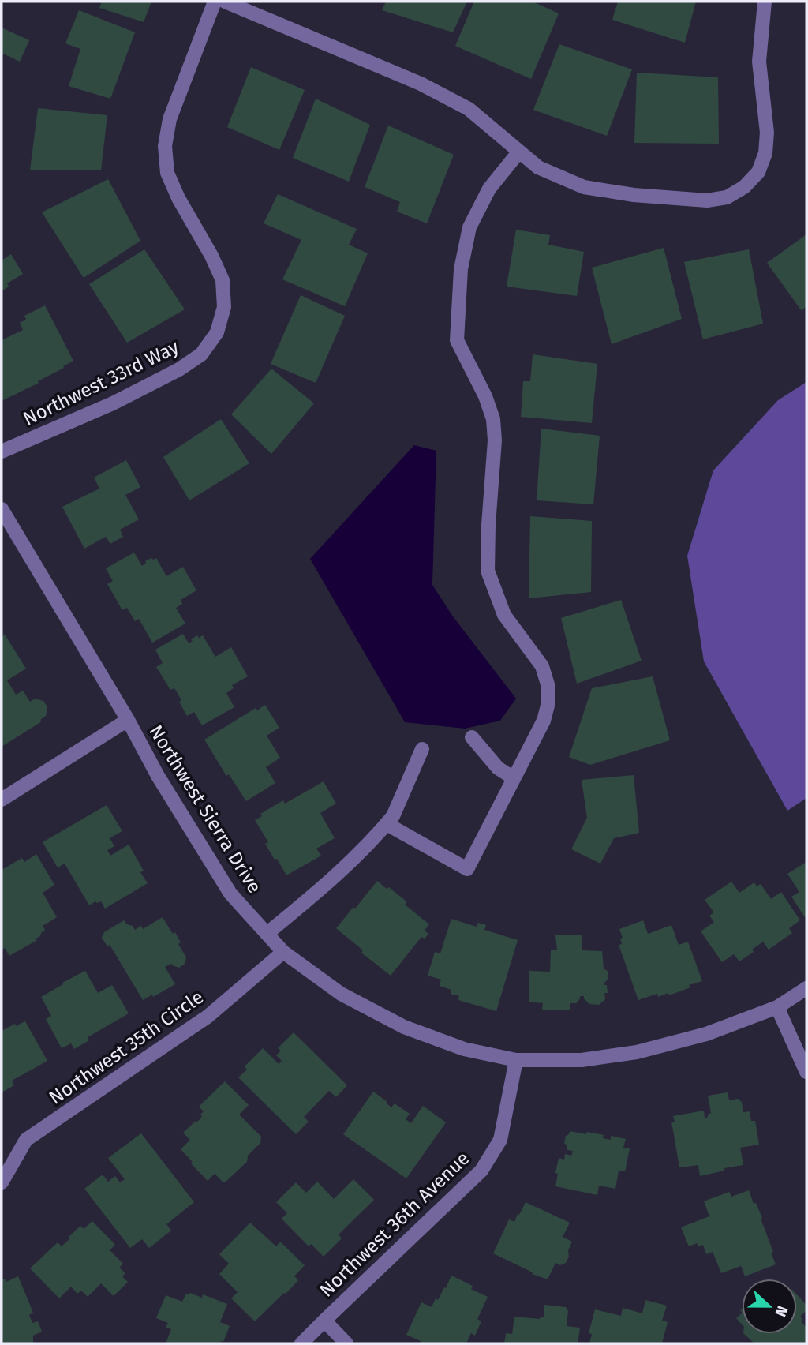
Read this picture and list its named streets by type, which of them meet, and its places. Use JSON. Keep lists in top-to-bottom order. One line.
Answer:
{"streets":{"street":["Northwest 33rd Way","Northwest Sierra Drive","Northwest 35th Circle","Northwest 36th Avenue"]},"crossings":[["Northwest Sierra Drive","Northwest 35th Circle"],["Northwest Sierra Drive","Northwest 36th Avenue"]],"north":"right"}
